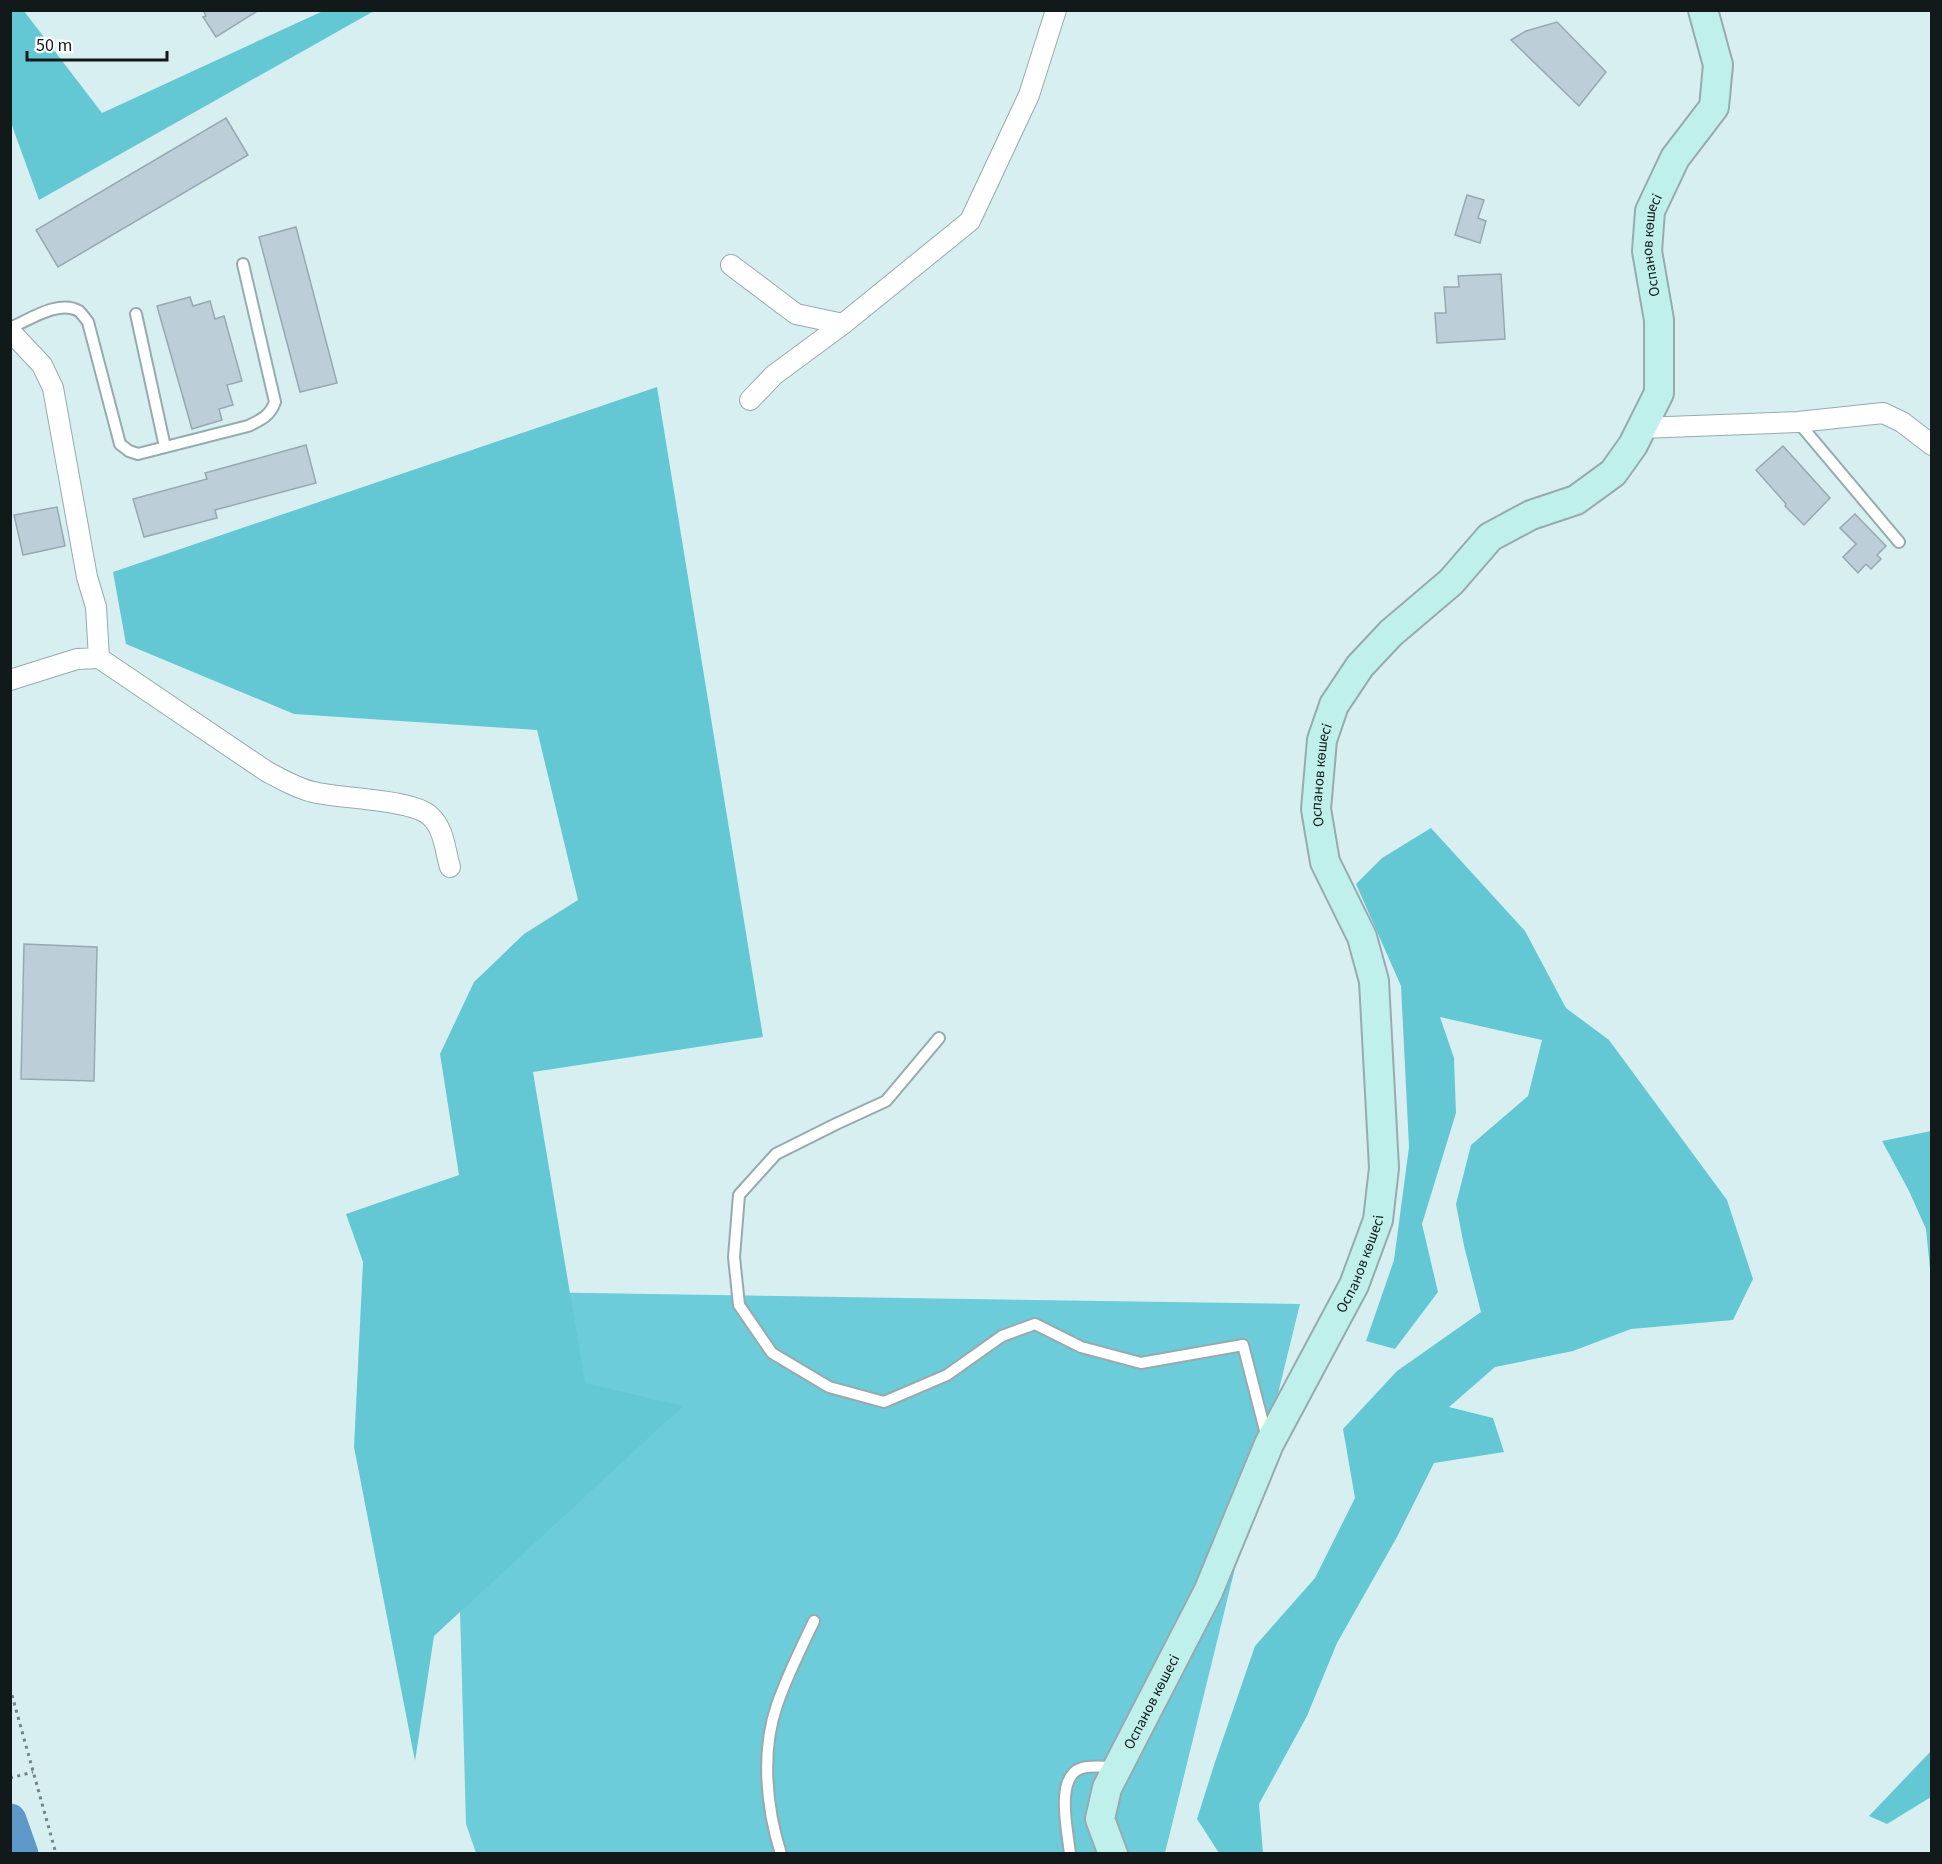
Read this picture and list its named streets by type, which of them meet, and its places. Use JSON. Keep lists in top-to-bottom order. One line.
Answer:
{"streets":{"street":["Оспанов көшесі"]},"scale_bar":"50 m"}
